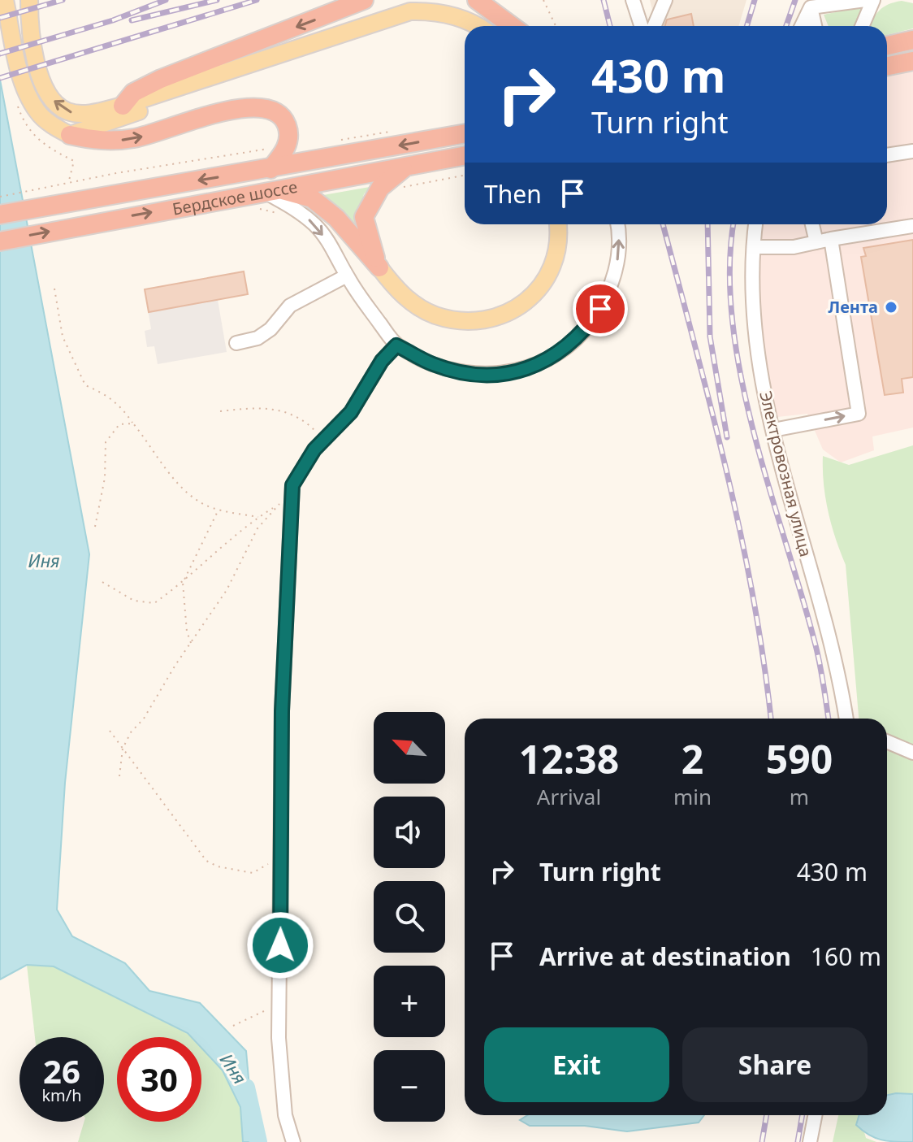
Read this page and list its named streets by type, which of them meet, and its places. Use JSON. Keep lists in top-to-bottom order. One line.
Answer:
{"streets":{"highway":["Бердское шоссе"],"street":["Электровозная улица"]},"water":["Иня"],"places":["Лента"],"north":"top left","page":{"turn":["430 m","Turn right"],"then":"Then","map_buttons":["+","−"],"eta":["12:38","Arrival","2","min","590","m"],"list":[{"name":"Turn right","value":"430 m"},{"name":"Arrive at destination","value":"160 m"}],"buttons":["Exit","Share"],"speed":"26 km/h","limit":"30"}}
